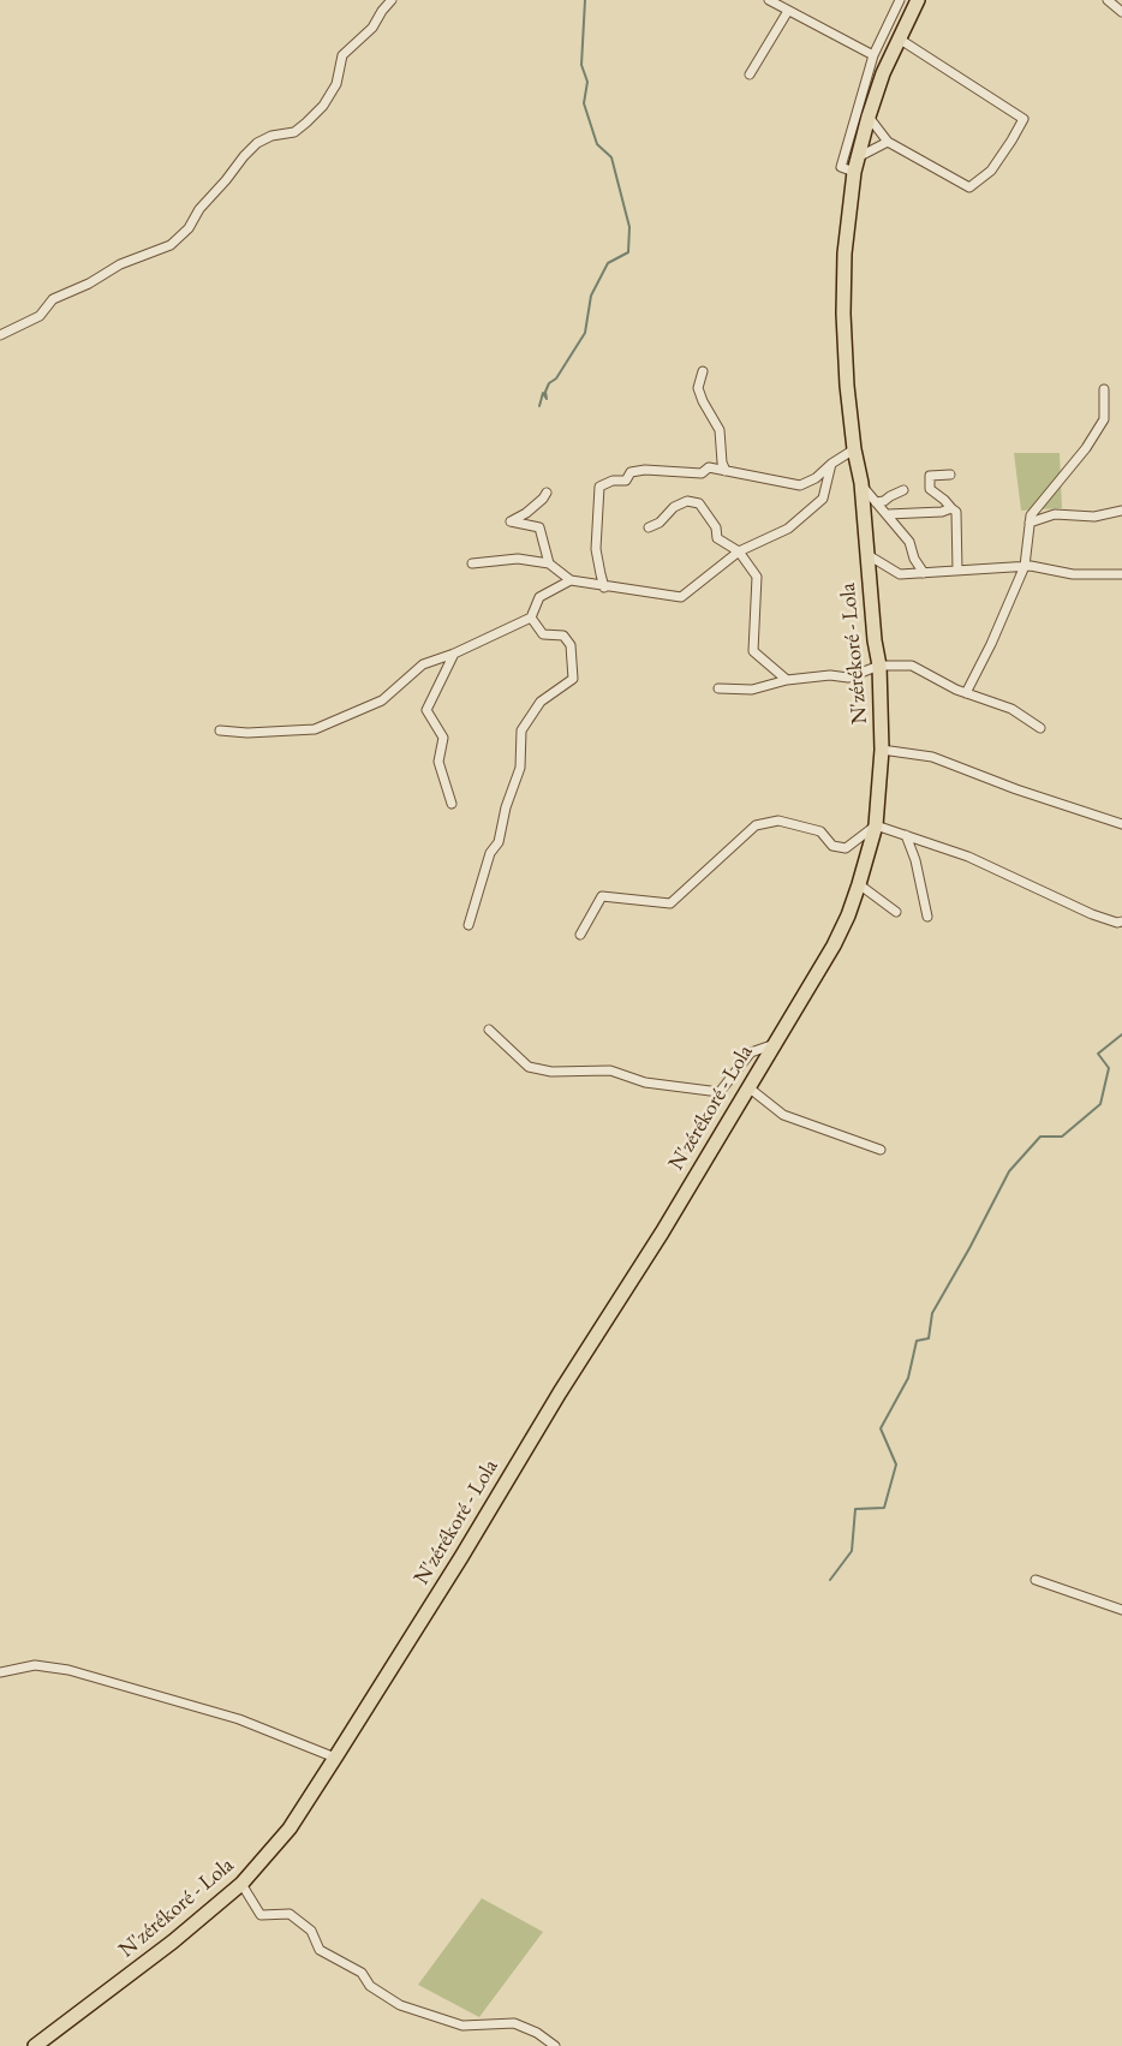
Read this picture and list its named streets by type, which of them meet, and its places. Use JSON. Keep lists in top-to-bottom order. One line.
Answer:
{"streets":{"highway":["N'zérékoré - Lola"]}}
